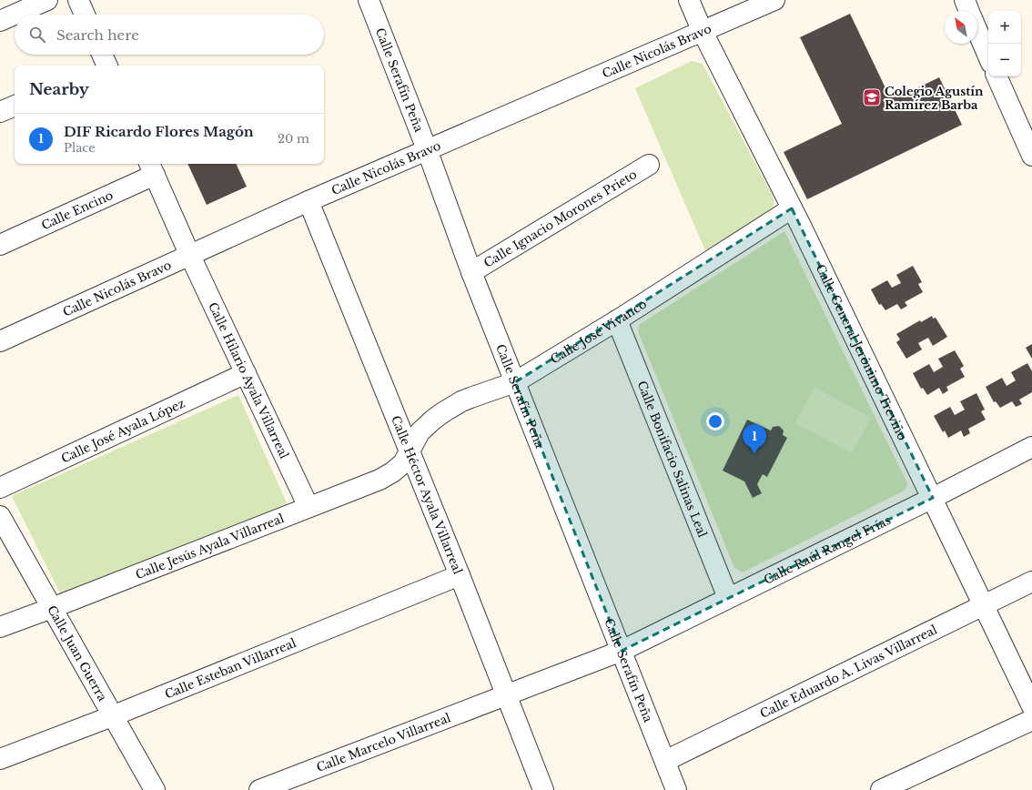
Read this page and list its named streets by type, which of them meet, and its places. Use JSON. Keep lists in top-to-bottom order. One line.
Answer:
{"streets":{"street":["Calle Nicolás Bravo","Calle Serafín Peña","Calle Encino","Calle Ignacio Morones Prieto","Calle José Vivanco","Calle General Jerónimo Treviño","Calle Hilario Ayala Villarreal","Calle José Ayala López","Calle Bonifacio Salinas Leal","Calle Héctor Ayala Villarreal","Calle Jesús Ayala Villarreal","Calle Raúl Rangel Frías","Calle Juan Guerra","Calle Esteban Villarreal","Calle Eduardo A. Livas Villarreal","Calle Marcelo Villarreal"]},"crossings":[["Calle Nicolás Bravo","Calle Serafín Peña"],["Calle Nicolás Bravo","Calle General Jerónimo Treviño"],["Calle Nicolás Bravo","Calle Hilario Ayala Villarreal"],["Calle Nicolás Bravo","Calle Héctor Ayala Villarreal"],["Calle Serafín Peña","Calle Ignacio Morones Prieto"],["Calle Serafín Peña","Calle José Vivanco"],["Calle Serafín Peña","Calle Raúl Rangel Frías"],["Calle Serafín Peña","Calle Eduardo A. Livas Villarreal"],["Calle Serafín Peña","Calle Marcelo Villarreal"],["Calle Encino","Calle Hilario Ayala Villarreal"],["Calle José Vivanco","Calle General Jerónimo Treviño"],["Calle José Vivanco","Calle Bonifacio Salinas Leal"],["Calle José Vivanco","Calle Héctor Ayala Villarreal"],["Calle José Vivanco","Calle Jesús Ayala Villarreal"],["Calle General Jerónimo Treviño","Calle Raúl Rangel Frías"],["Calle General Jerónimo Treviño","Calle Eduardo A. Livas Villarreal"],["Calle Hilario Ayala Villarreal","Calle José Ayala López"],["Calle Hilario Ayala Villarreal","Calle Jesús Ayala Villarreal"],["Calle Bonifacio Salinas Leal","Calle Raúl Rangel Frías"],["Calle Héctor Ayala Villarreal","Calle Jesús Ayala Villarreal"],["Calle Héctor Ayala Villarreal","Calle Esteban Villarreal"],["Calle Héctor Ayala Villarreal","Calle Marcelo Villarreal"],["Calle Jesús Ayala Villarreal","Calle Juan Guerra"],["Calle Raúl Rangel Frías","Calle Marcelo Villarreal"],["Calle Juan Guerra","Calle Esteban Villarreal"]],"places":{"school or university":["Colegio Agustín Ramírez Barba"]},"north":"top left","page":{"map_buttons":["+","−"],"search":"Search here","heading":"Nearby","list":[{"mark":"1","name":"DIF Ricardo Flores Magón","note":"Place","value":"20 m"}],"pins":"1"}}
